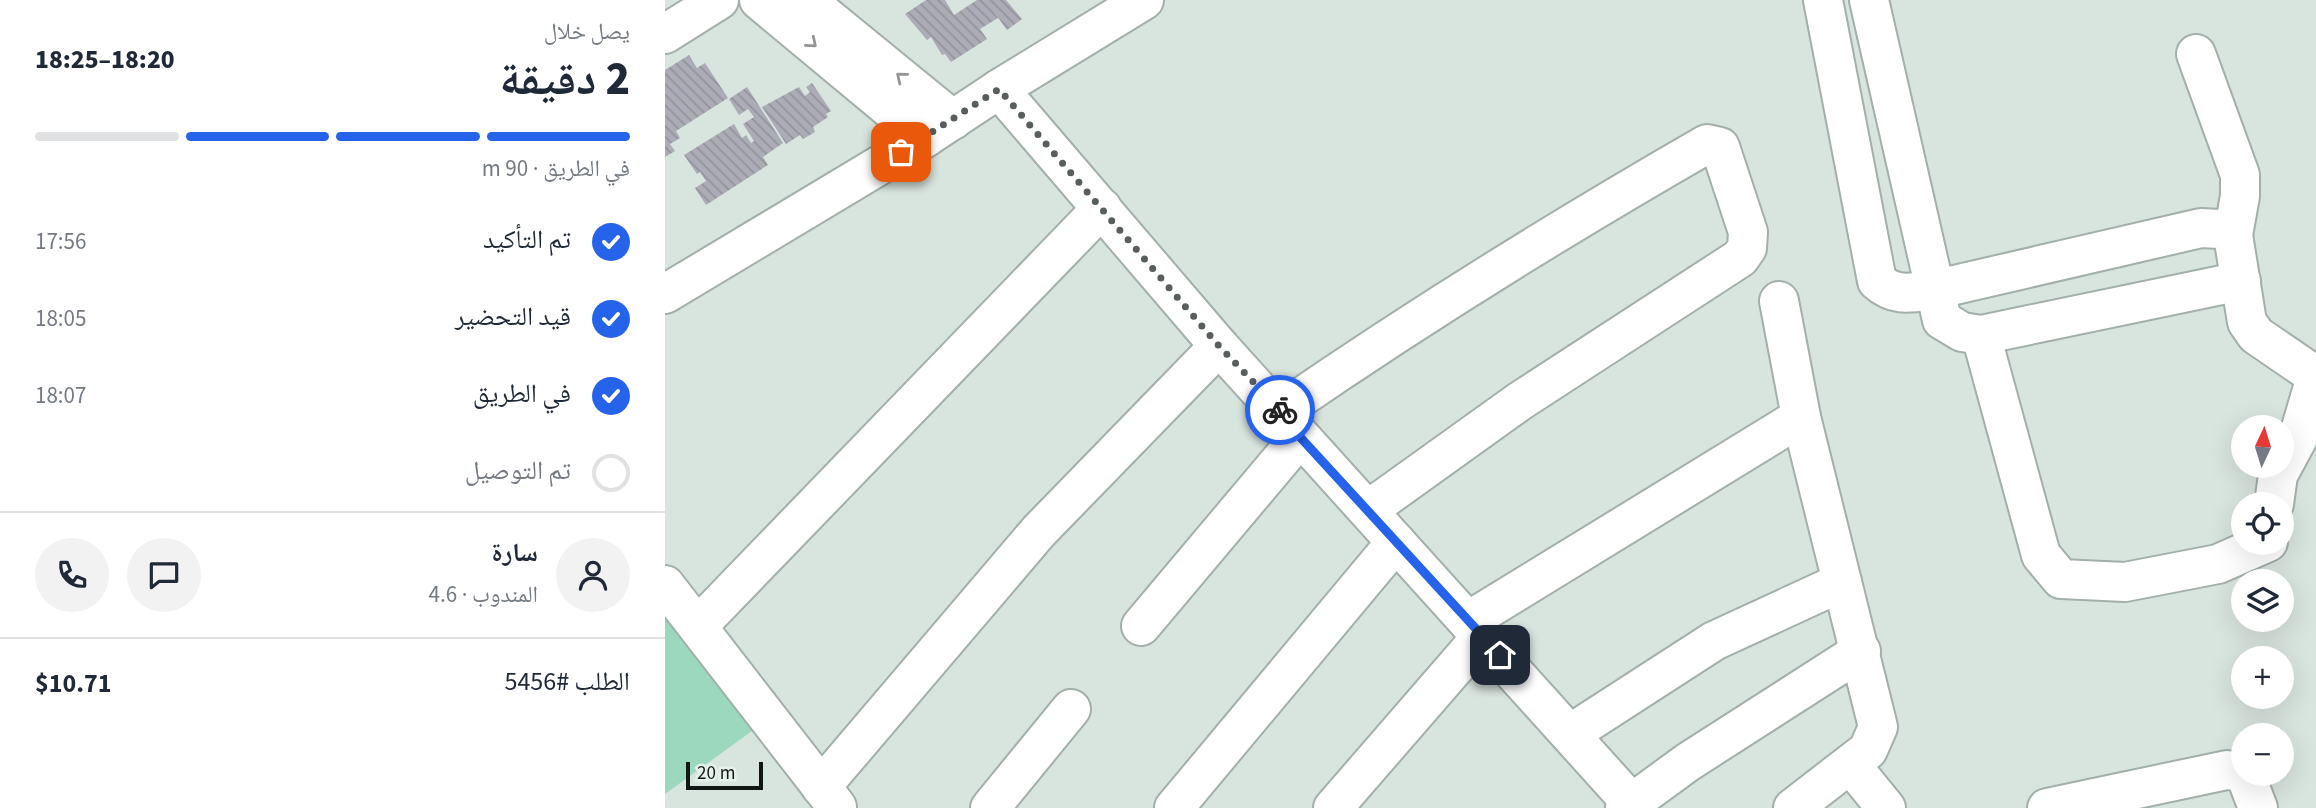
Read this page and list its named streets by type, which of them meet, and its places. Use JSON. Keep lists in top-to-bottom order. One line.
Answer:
{"scale_bar":"20 m","north":"top","page":{"heading":["2 دقيقة","يصل خلال","18:20–18:25"],"panel":["سارة","المندوب · 4.6","الطلب #5456","$10.71"],"bar":"في الطريق · 90 m","list":[["تم التأكيد","17:56"],["قيد التحضير","18:05"],["في الطريق","18:07"],"تم التوصيل"],"map_buttons":["+","−"],"scale":"20 m"}}
